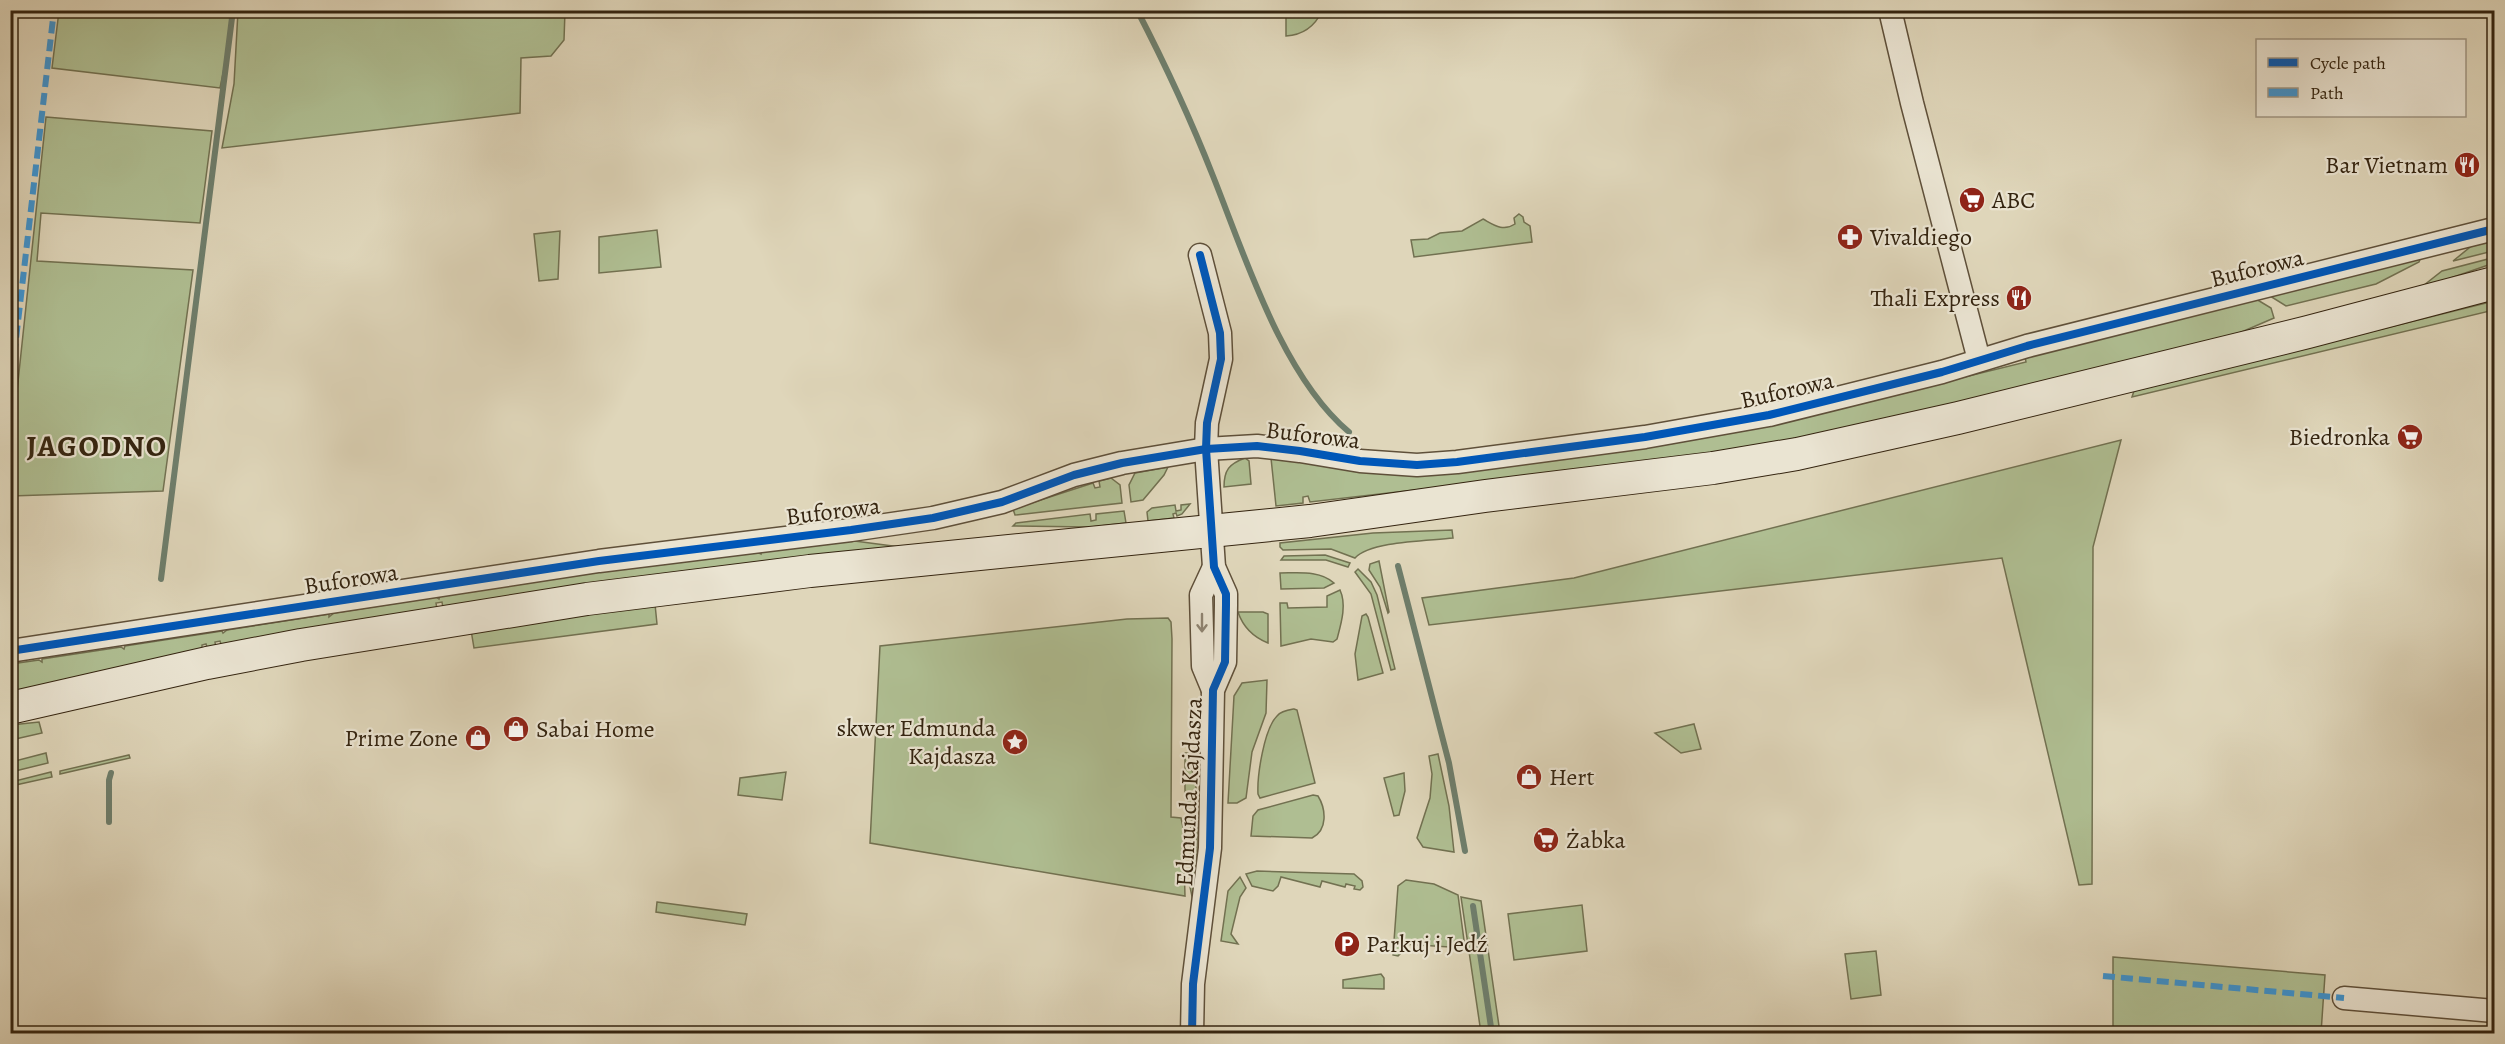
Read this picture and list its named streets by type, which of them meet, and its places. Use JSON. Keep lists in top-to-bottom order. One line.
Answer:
{"streets":{"street":["Buforowa","Edmunda Kajdasza"]},"crossings":[["Buforowa","Edmunda Kajdasza"]],"districts":["JAGODNO"],"places":{"restaurant":["Bar Vietnam","Thali Express"],"supermarket":["ABC","Biedronka","Żabka"],"pharmacy":["Vivaldiego"],"shop":["Sabai Home","Prime Zone","Hert"],"place":["skwer Edmunda Kajdasza"],"parking":["Parkuj i Jedź"]},"legend":["Cycle path","Path"]}
